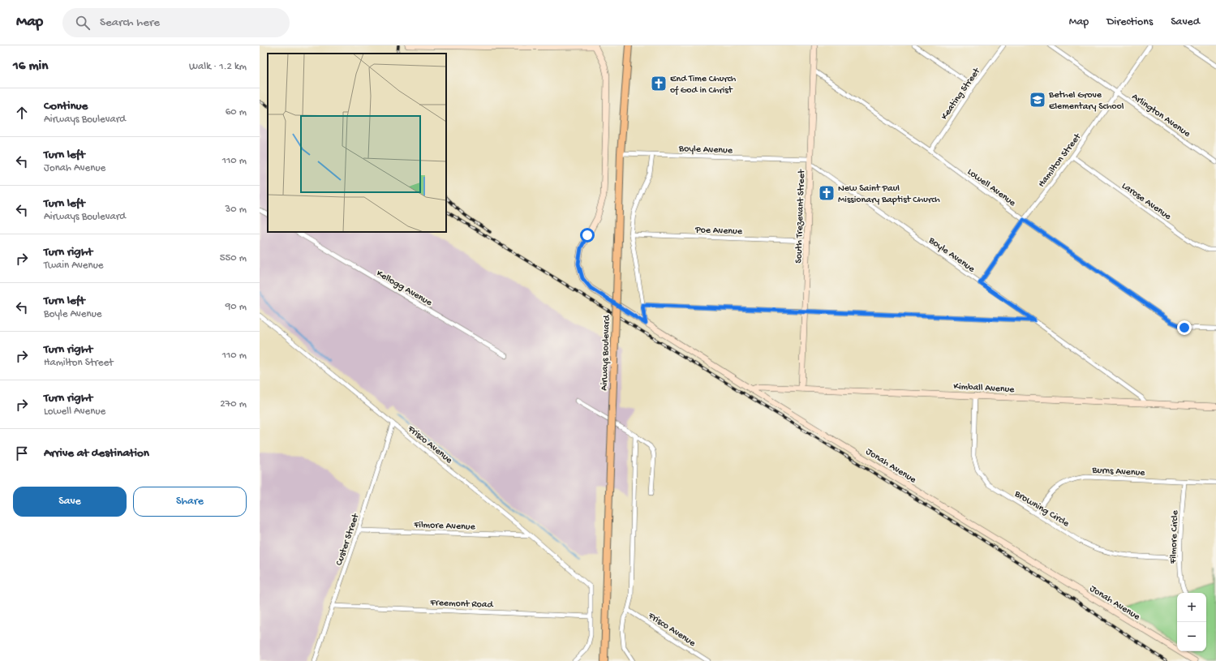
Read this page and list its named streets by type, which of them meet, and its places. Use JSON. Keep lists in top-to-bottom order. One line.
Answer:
{"streets":{"main road":["Airways Boulevard"],"street":["Keating Street","Arlington Avenue","Boyle Avenue","Hamilton Street","Lowell Avenue","Larose Avenue","South Trezevant Street","Poe Avenue","Kellogg Avenue","Kimball Avenue","Frisco Avenue","Jonah Avenue","Burns Avenue","Browning Circle","Filmore Avenue","Filmore Circle","Custer Street","Freemont Road"]},"crossings":[["Keating Street","Lowell Avenue"],["Arlington Avenue","Hamilton Street"],["Boyle Avenue","Hamilton Street"],["Boyle Avenue","South Trezevant Street"],["Boyle Avenue","Airways Boulevard"],["Boyle Avenue","Kimball Avenue"],["Hamilton Street","Lowell Avenue"],["Hamilton Street","Larose Avenue"],["Lowell Avenue","South Trezevant Street"],["South Trezevant Street","Poe Avenue"],["South Trezevant Street","Kimball Avenue"],["Kimball Avenue","Jonah Avenue"],["Kimball Avenue","Browning Circle"],["Frisco Avenue","Filmore Avenue"],["Frisco Avenue","Custer Street"],["Frisco Avenue","Freemont Road"],["Burns Avenue","Browning Circle"],["Burns Avenue","Filmore Circle"],["Browning Circle","Filmore Circle"],["Filmore Avenue","Custer Street"],["Custer Street","Freemont Road"]],"places":{"church":["End Time Church of God in Christ","New Saint Paul Missionary Baptist Church"],"school or university":["Bethel Grove Elementary School"]},"page":{"header":"Map","search":"Search here","nav":["Map","Directions","Saved"],"heading":["16 min","Walk · 1.2 km"],"list":[["Continue","Airways Boulevard","60 m"],["Turn left","Jonah Avenue","110 m"],["Turn left","Airways Boulevard","30 m"],["Turn right","Twain Avenue","550 m"],["Turn left","Boyle Avenue","90 m"],["Turn right","Hamilton Street","110 m"],["Turn right","Lowell Avenue","270 m"],"Arrive at destination"],"buttons":["Save","Share"],"map_buttons":["+","−"]}}
